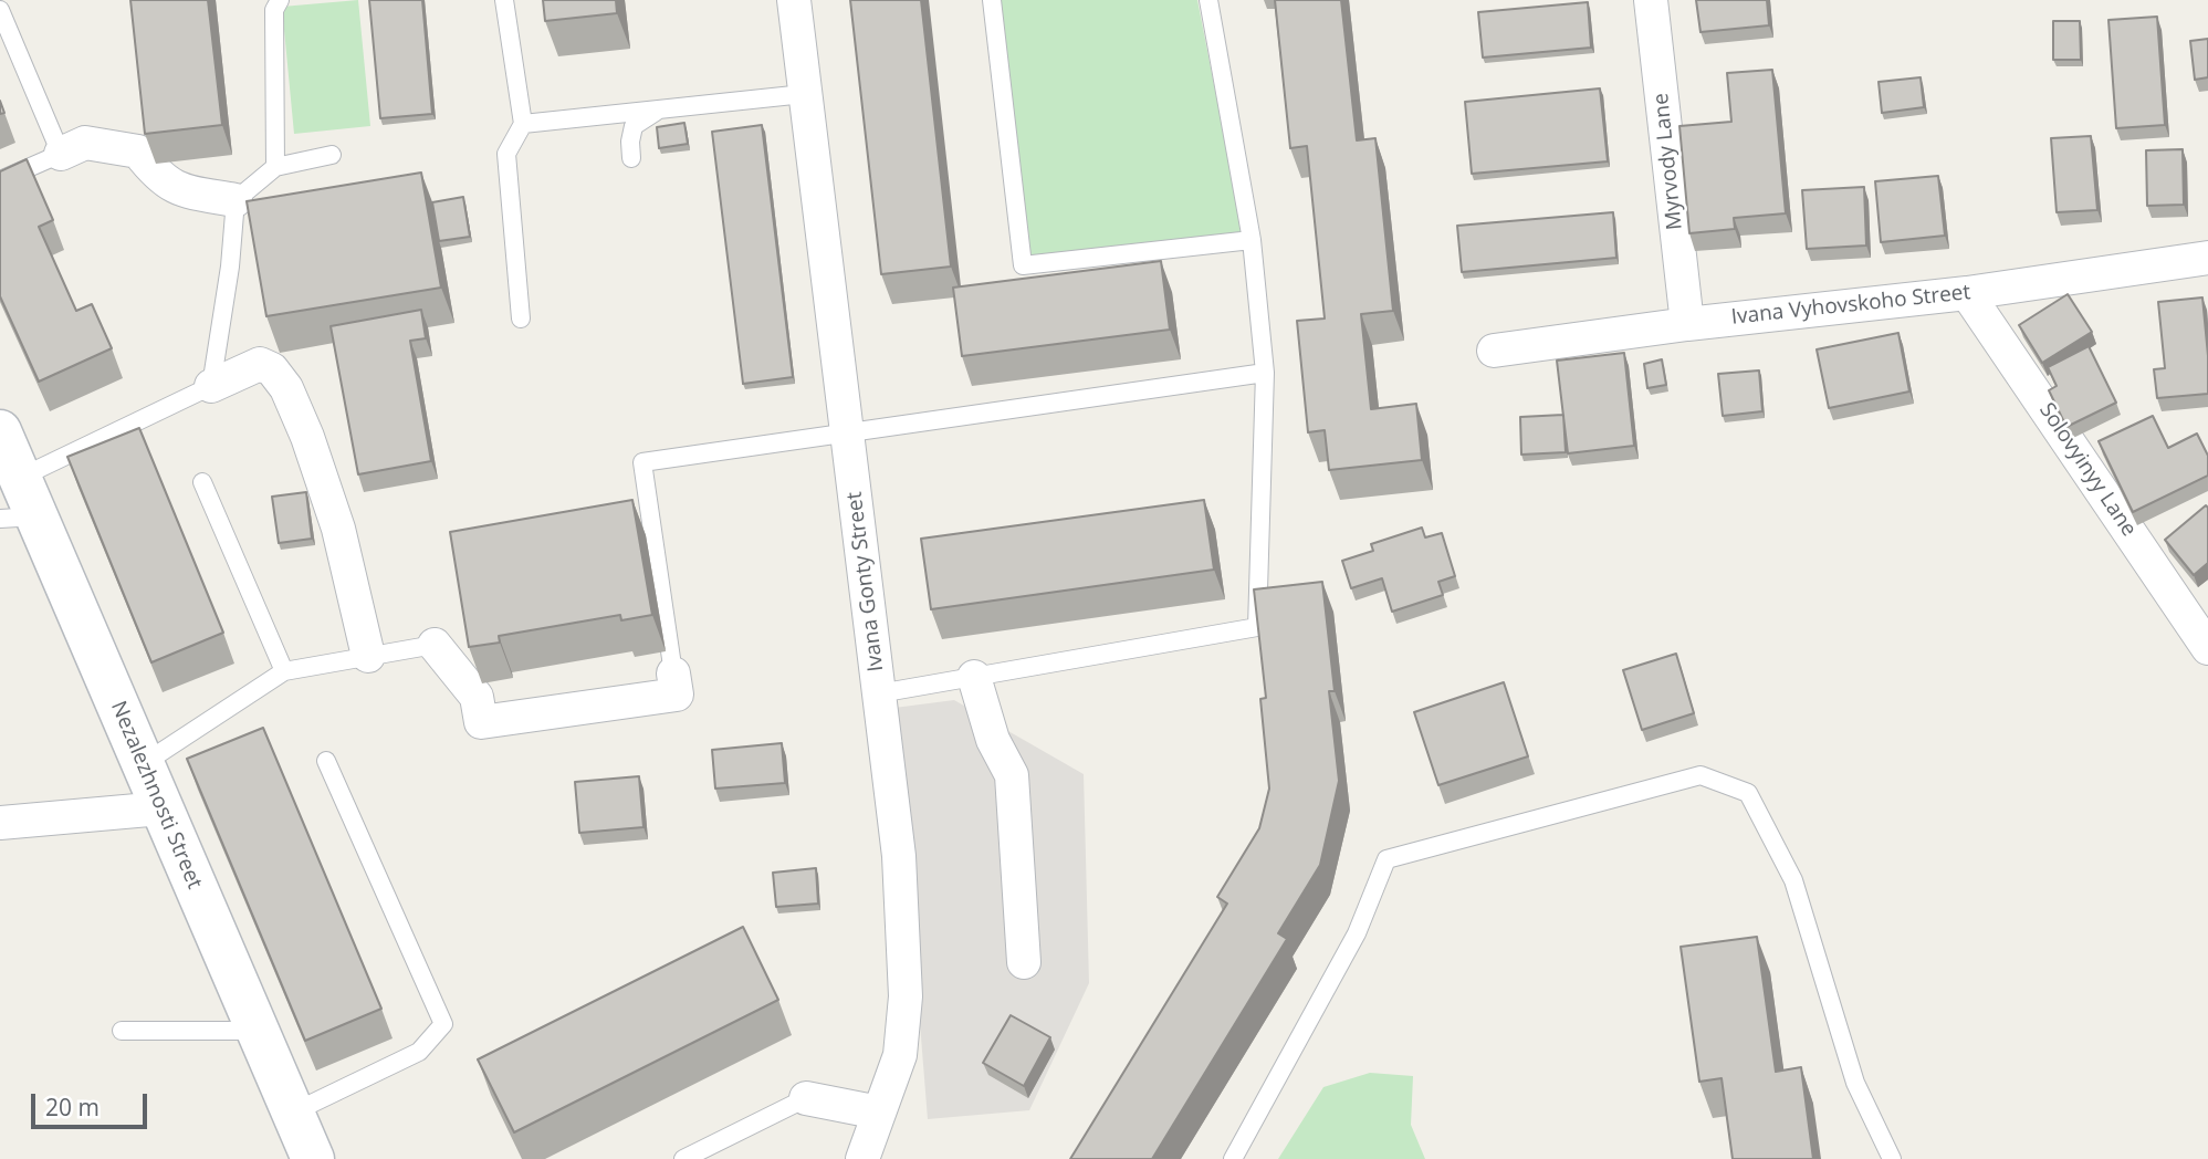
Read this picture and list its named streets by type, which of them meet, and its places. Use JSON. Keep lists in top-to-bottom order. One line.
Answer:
{"streets":{"main road":["Nezalezhnosti Street"],"street":["Myrvody Lane","Ivana Vyhovskoho Street","Solovyinyy Lane","Ivana Gonty Street"]},"crossings":[["Myrvody Lane","Ivana Vyhovskoho Street"],["Ivana Vyhovskoho Street","Solovyinyy Lane"]],"scale_bar":"20 m"}
